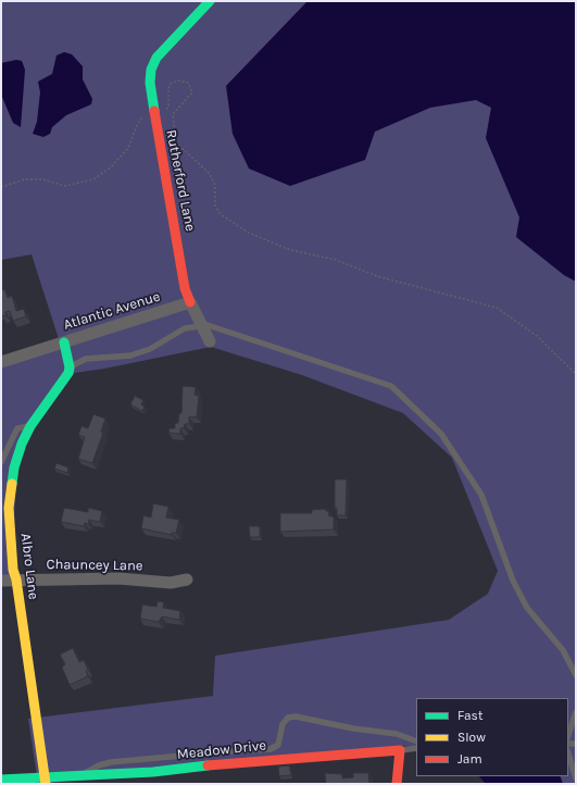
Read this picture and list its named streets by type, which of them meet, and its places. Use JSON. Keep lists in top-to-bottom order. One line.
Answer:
{"streets":{"street":["Rutherford Lane","Atlantic Avenue","Chauncey Lane","Albro Lane","Meadow Drive"]},"crossings":[["Rutherford Lane","Atlantic Avenue"],["Chauncey Lane","Albro Lane"],["Albro Lane","Meadow Drive"]],"legend":["Fast","Slow","Jam"]}
